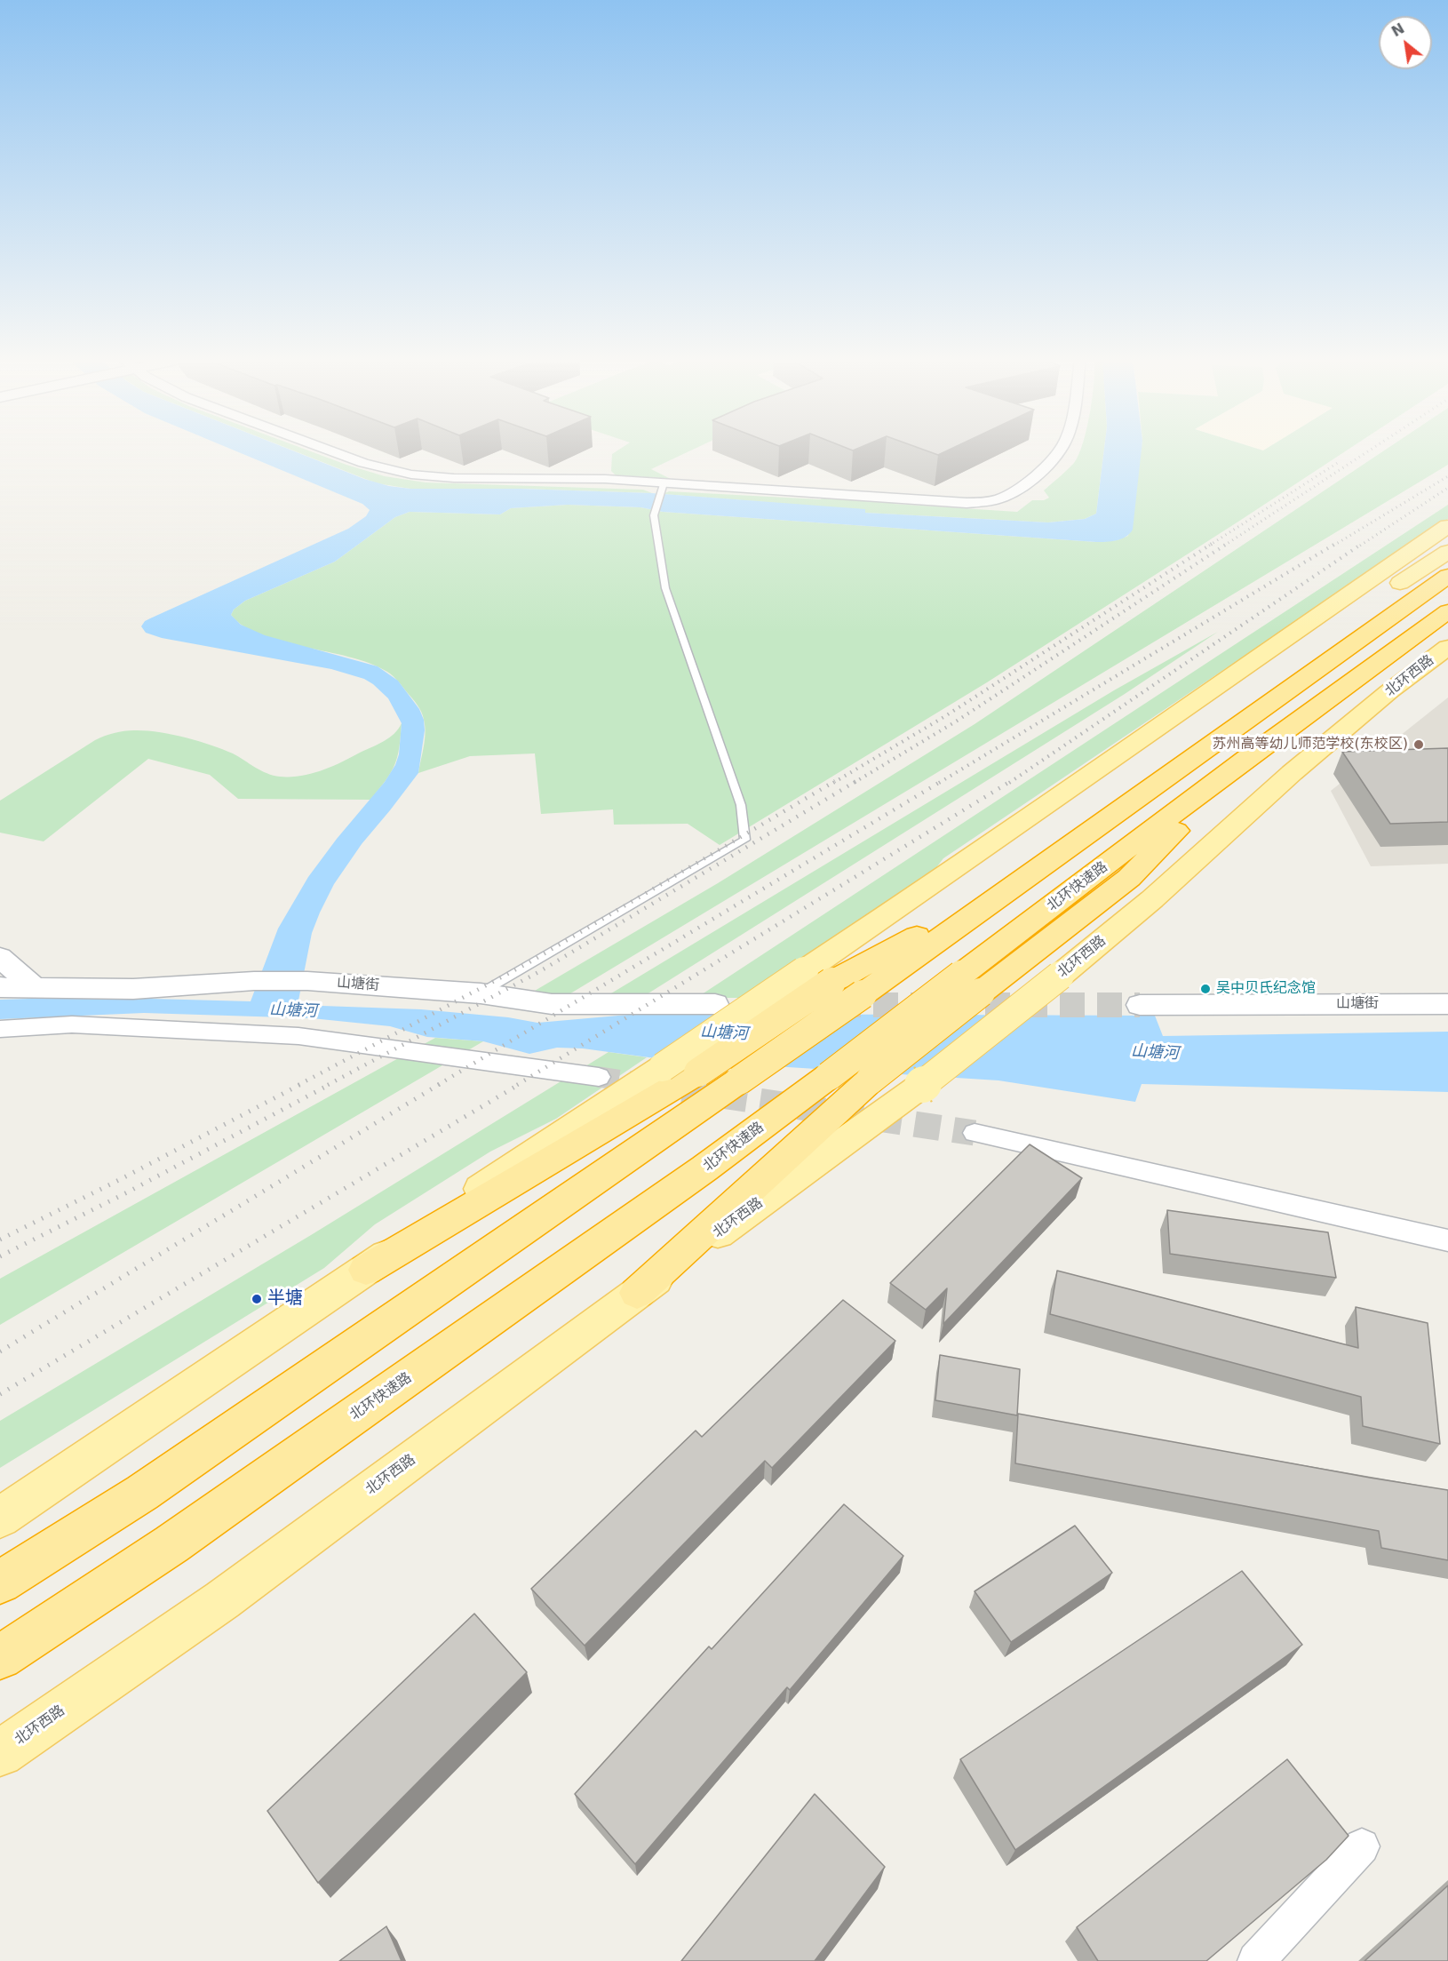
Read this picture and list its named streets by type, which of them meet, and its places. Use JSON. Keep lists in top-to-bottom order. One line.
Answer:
{"streets":{"highway":["北环快速路"],"main road":["北环西路"],"street":["山塘街"]},"water":["山塘河"],"places":["苏州高等幼儿师范学校(东校区)","吴中贝氏纪念馆","半塘"],"north":"top left"}
